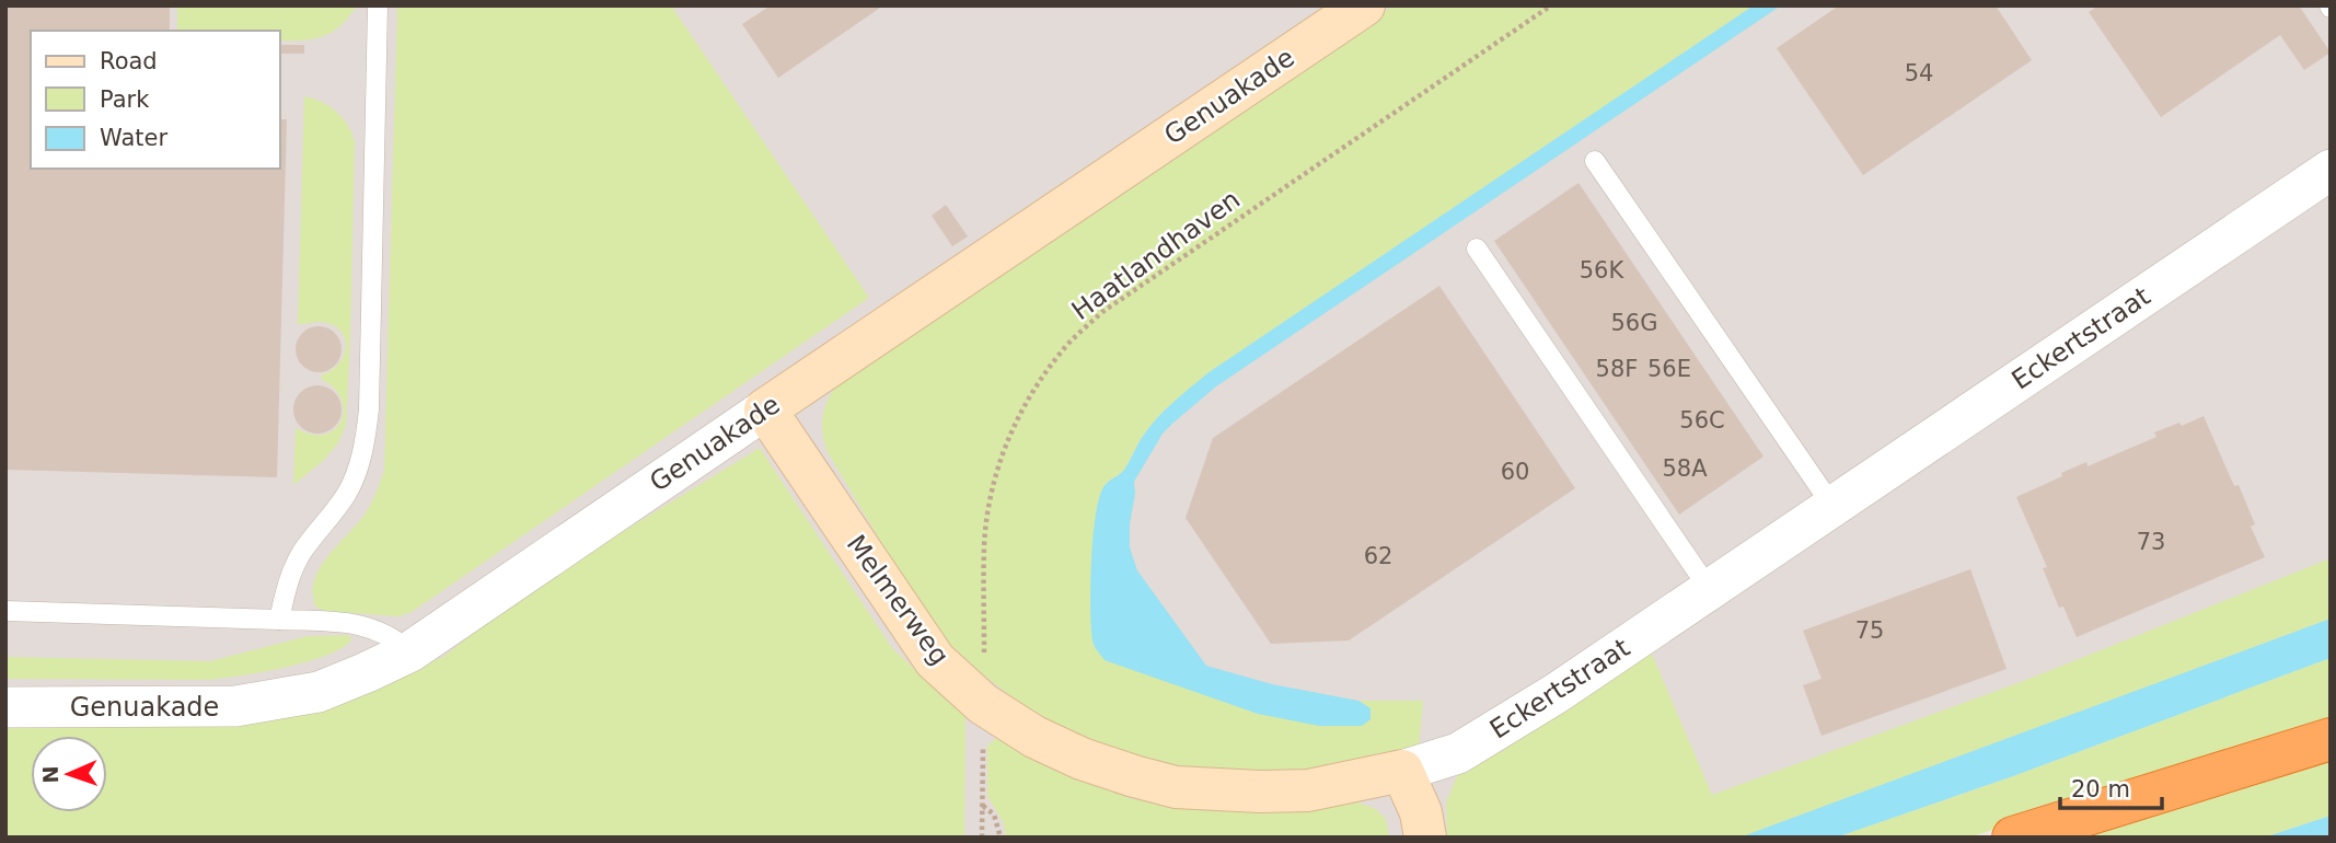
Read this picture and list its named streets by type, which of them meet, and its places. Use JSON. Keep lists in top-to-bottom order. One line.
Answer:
{"streets":{"street":["Genuakade","Eckertstraat","Melmerweg"],"path":["Haatlandhaven"]},"crossings":[["Genuakade","Melmerweg"],["Haatlandhaven","Melmerweg"],["Eckertstraat","Melmerweg"]],"house_numbers":["54","56K","56G","58F","56E","56C","58A","60","73","62","75"],"legend":["Road","Park","Water"],"scale_bar":"20 m","north":"left"}
